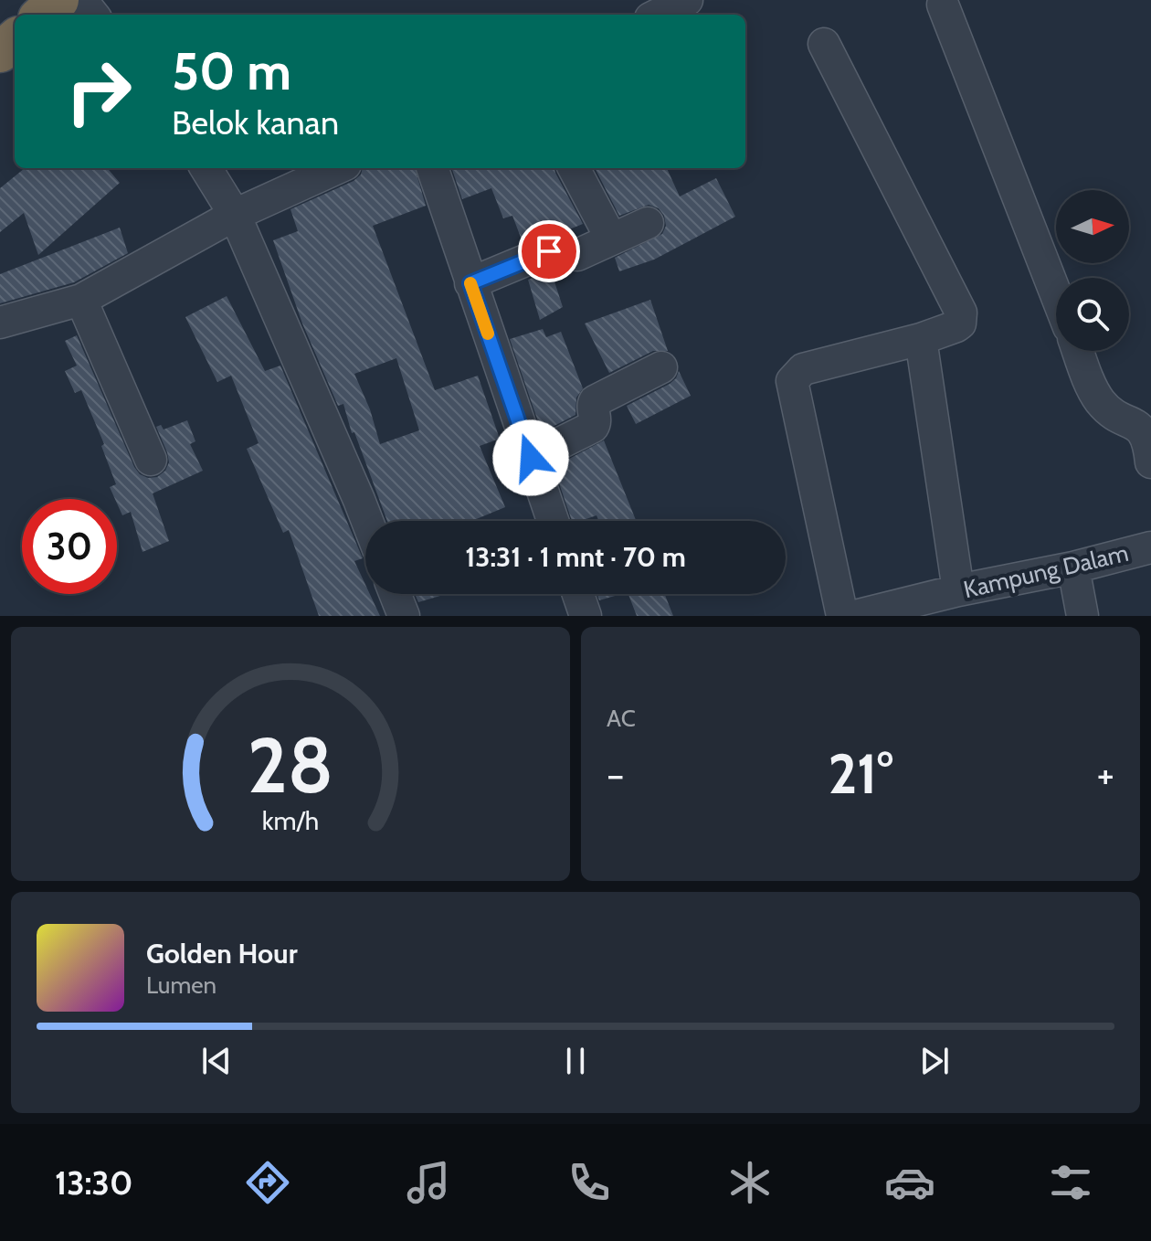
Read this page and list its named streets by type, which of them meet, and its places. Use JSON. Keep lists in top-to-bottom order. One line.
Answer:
{"streets":{"street":["Kampung Dalam"]},"north":"right","page":{"turn":["50 m","Belok kanan"],"limit":"30","trip":"13:31 · 1 mnt · 70 m","tile":"AC","heat":["−","21°","+"],"song":["Golden Hour","Lumen"],"tabs":"13:30","gauge":["28","km/h"]}}
